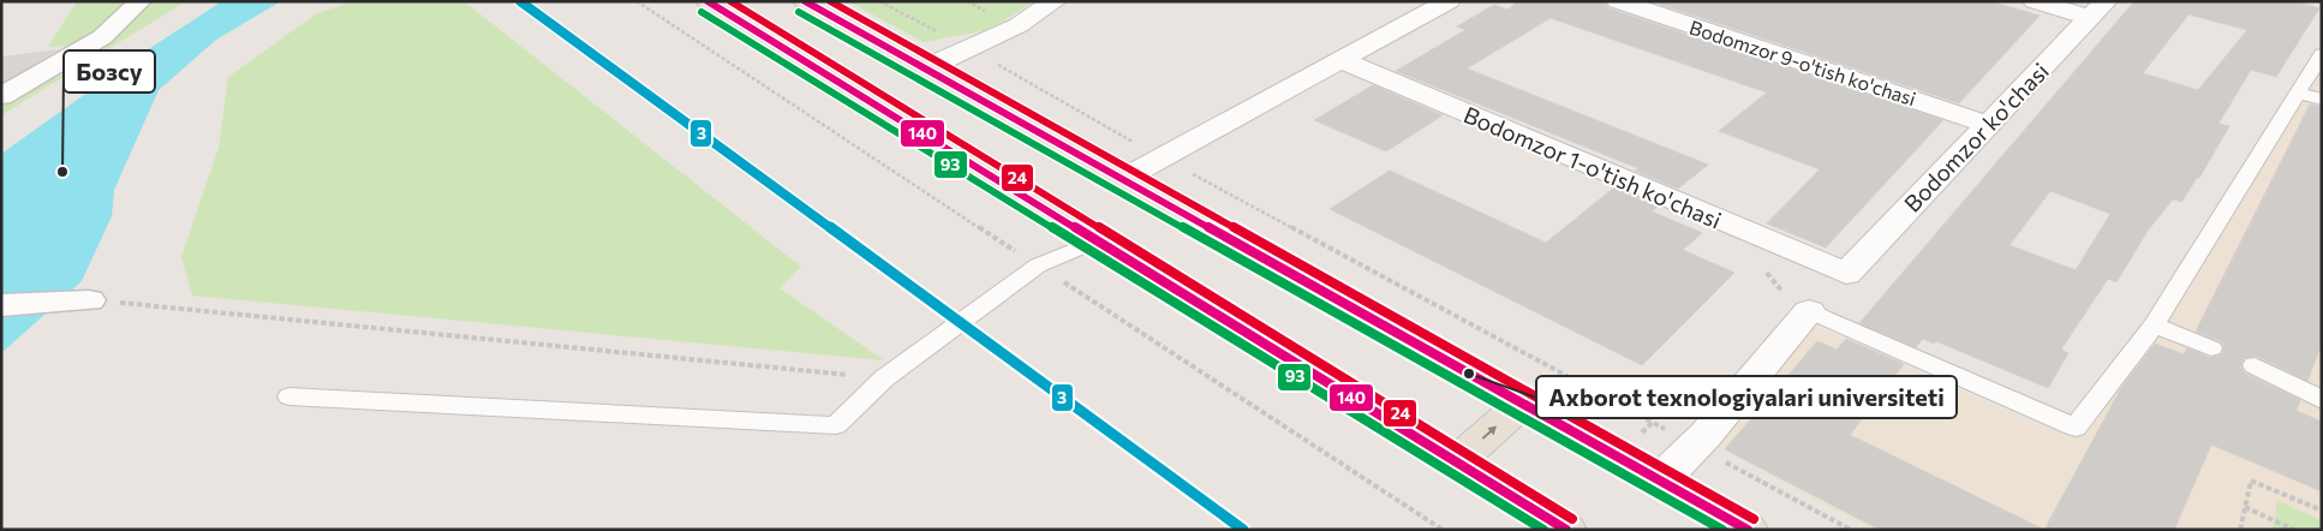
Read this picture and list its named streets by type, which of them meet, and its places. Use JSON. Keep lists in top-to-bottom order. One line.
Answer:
{"streets":{"street":["Bodomzor 9-o'tish ko'chasi","Bodomzor ko'chasi","Bodomzor 1-o'tish ko'chasi"]},"crossings":[["Bodomzor 9-o'tish ko'chasi","Bodomzor ko'chasi"],["Bodomzor ko'chasi","Bodomzor 1-o'tish ko'chasi"]],"places":["Бозсу","Axborot texnologiyalari universiteti"],"lines":["transit line 3","transit line 140","transit line 24","transit line 93"]}
